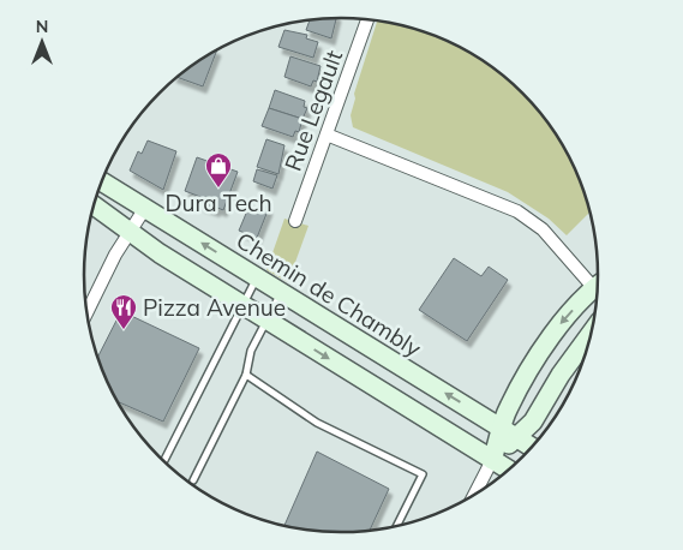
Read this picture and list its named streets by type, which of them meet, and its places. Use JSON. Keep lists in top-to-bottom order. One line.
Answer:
{"streets":{"main road":["Chemin de Chambly"],"street":["Rue Legault"]},"places":{"shop":["Dura Tech"],"restaurant":["Pizza Avenue"]},"north":"top"}
